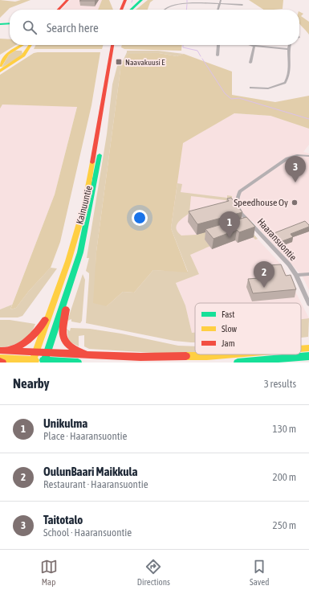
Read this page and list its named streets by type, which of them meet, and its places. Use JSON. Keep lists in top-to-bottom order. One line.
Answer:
{"streets":{"main road":["Kainuuntie"],"street":["Haaransuontie"]},"places":{"transit":["Naavakuusi E"],"other":["Speedhouse Oy"]},"legend":["Fast","Slow","Jam"],"page":{"search":"Search here","pins":["3","1","2"],"heading":["Nearby","3 results"],"list":[{"mark":"1","name":"Unikulma","note":"Place · Haaransuontie","value":"130 m"},{"mark":"2","name":"OulunBaari Maikkula","note":"Restaurant · Haaransuontie","value":"200 m"},{"mark":"3","name":"Taitotalo","note":"School · Haaransuontie","value":"250 m"}],"nav":["Map","Directions","Saved"]}}
